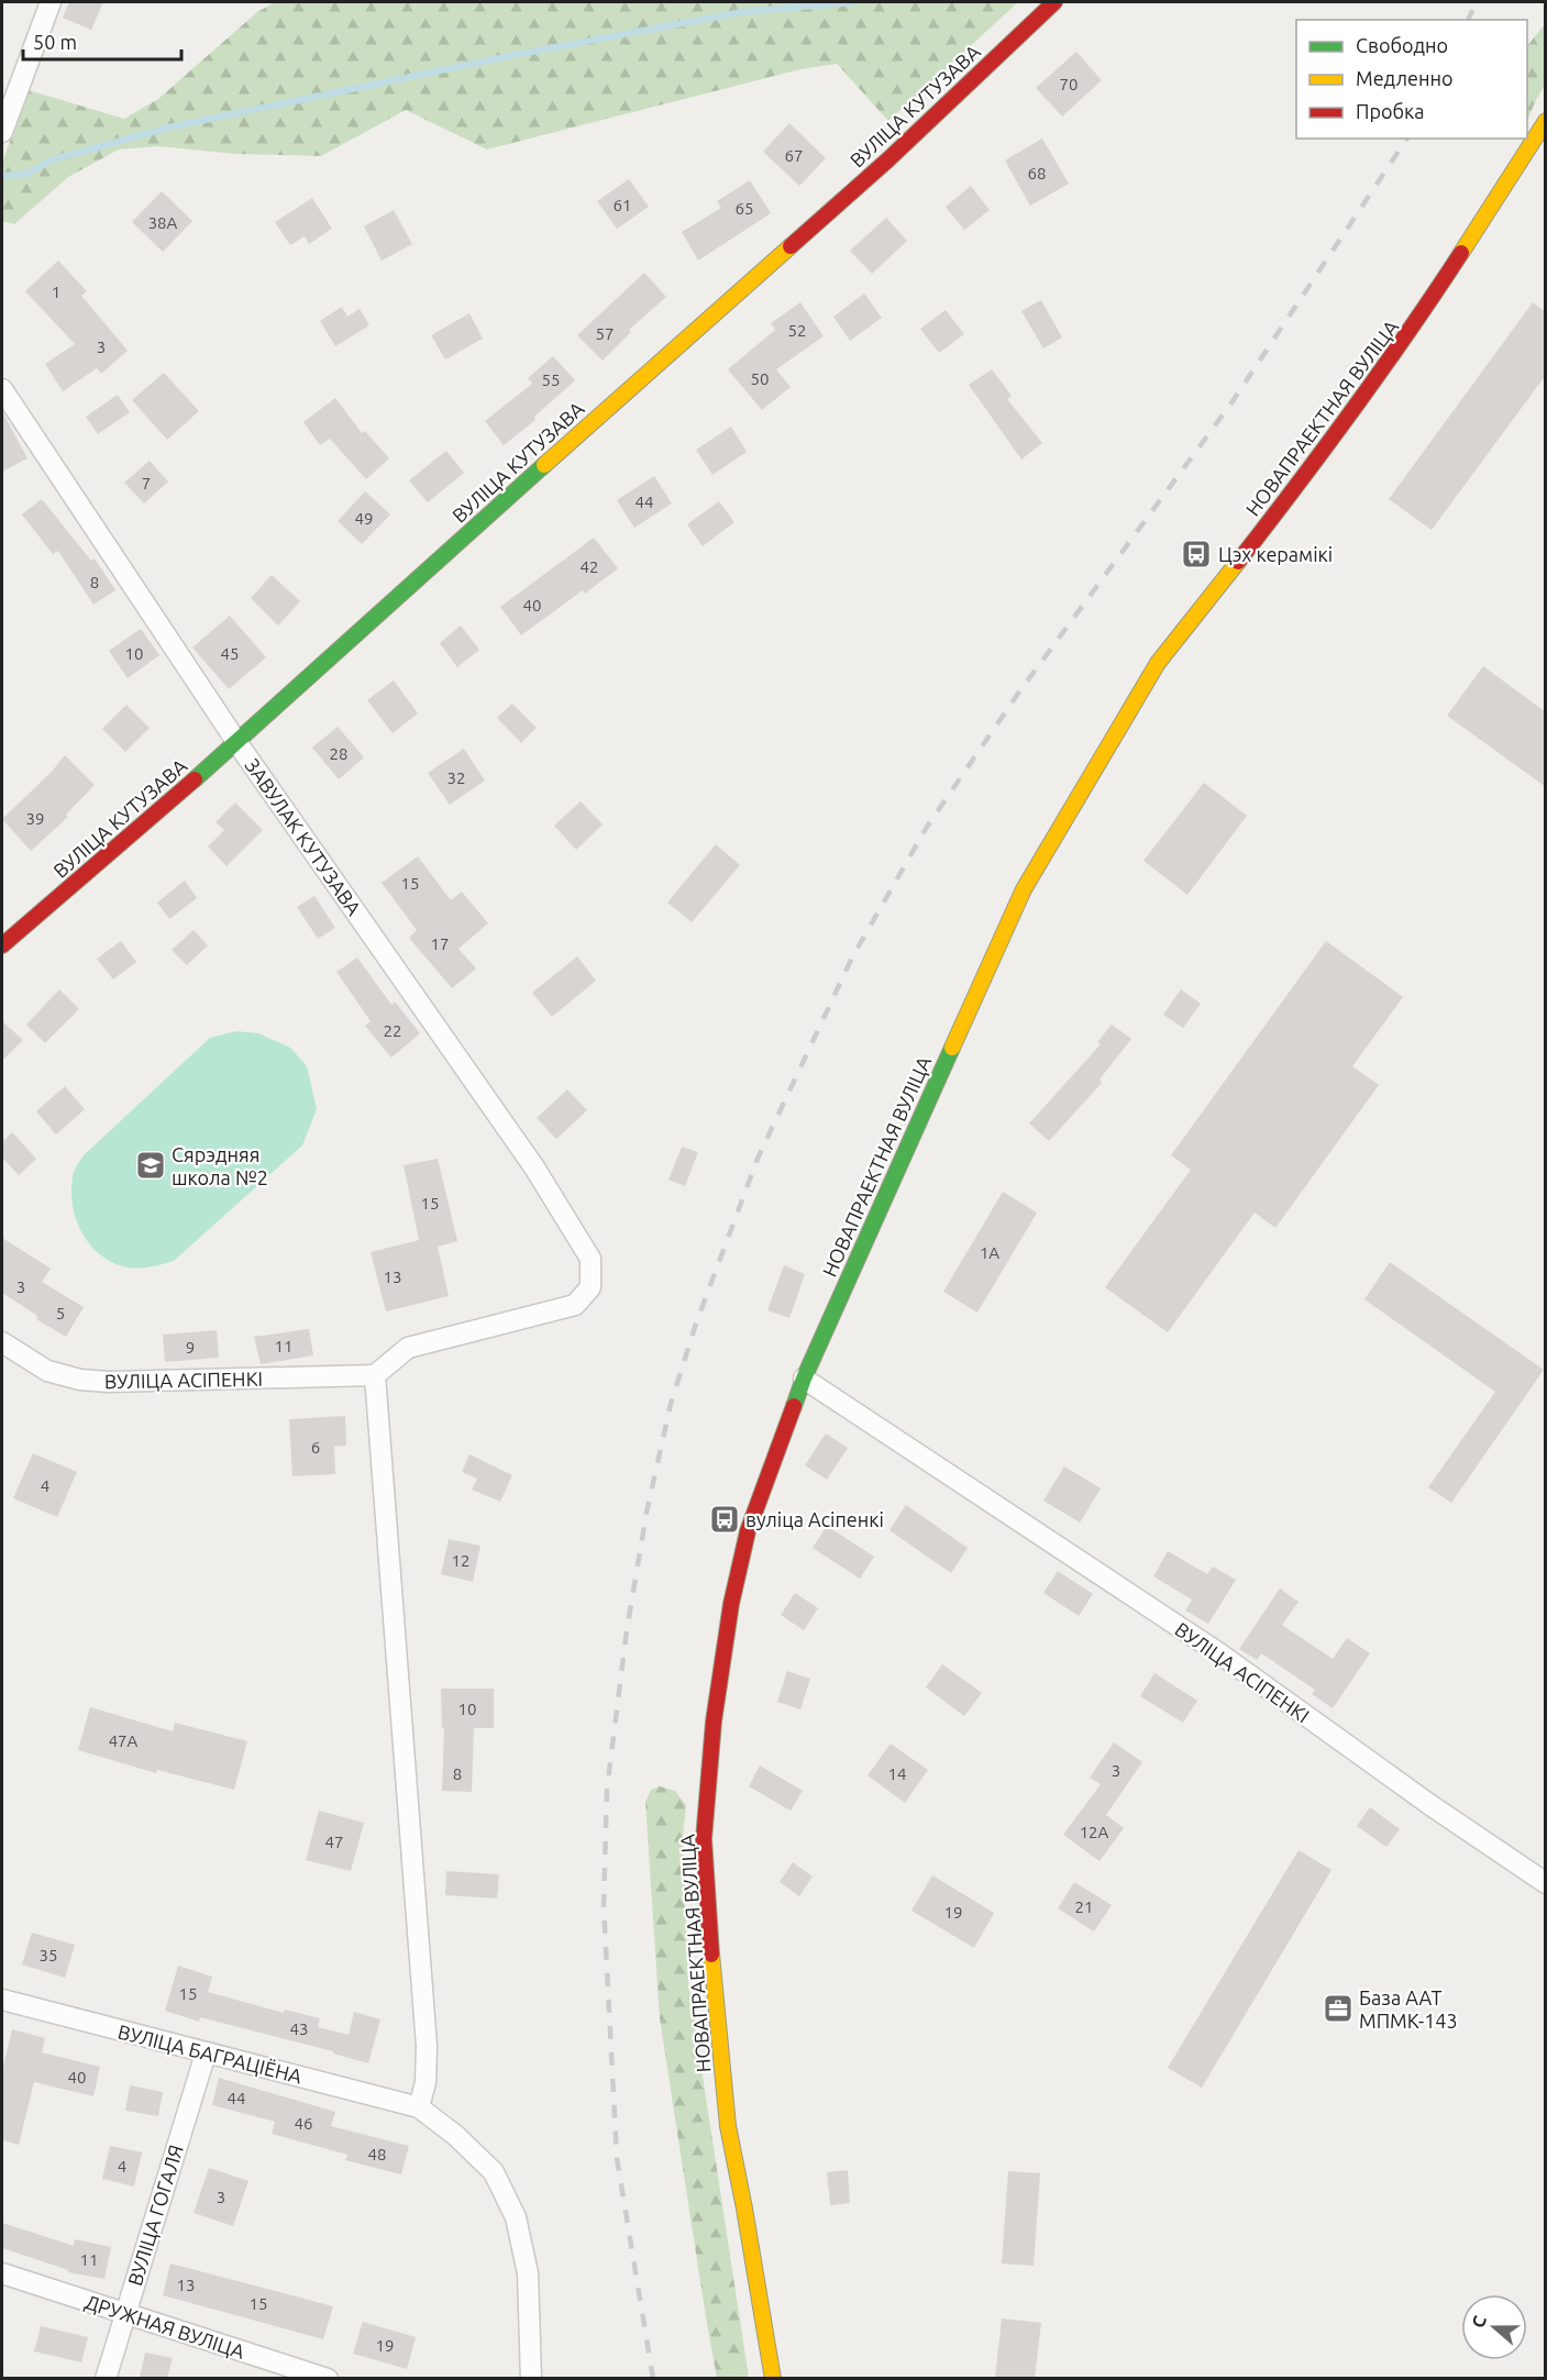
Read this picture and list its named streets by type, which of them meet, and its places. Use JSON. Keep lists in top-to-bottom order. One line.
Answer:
{"streets":{"street":["ВУЛІЦА КУТУЗАВА","НОВАПРАЕКТНАЯ ВУЛІЦА","ЗАВУЛАК КУТУЗАВА","ВУЛІЦА АСІПЕНКІ","ВУЛІЦА БАГРАЦІЁНА","ВУЛІЦА ГОГАЛЯ","ДРУЖНАЯ ВУЛІЦА"]},"crossings":[["ВУЛІЦА КУТУЗАВА","ЗАВУЛАК КУТУЗАВА"],["НОВАПРАЕКТНАЯ ВУЛІЦА","ВУЛІЦА АСІПЕНКІ"],["ЗАВУЛАК КУТУЗАВА","ВУЛІЦА АСІПЕНКІ"],["ВУЛІЦА БАГРАЦІЁНА","ВУЛІЦА ГОГАЛЯ"],["ВУЛІЦА ГОГАЛЯ","ДРУЖНАЯ ВУЛІЦА"]],"places":{"bus stop":["Цэх керамікі","вуліца Асіпенкі"],"school or university":["Сярэдняя школа №2"],"office":["База ААТ МПМК-143"]},"house_numbers":["70","67","68","61","65","38А","1","52","57","3","50","55","7","44","49","42","8","40","10","45","28","32","39","15","17","22","15","1А","13","3","5","11","9","6","4","12","10","47А","3","8","14","12А","47","21","19","35","15","43","40","44","46","48","4","3","11","13","15","19"],"legend":["Свободно","Медленно","Пробка"],"scale_bar":"50 m","north":"left"}
